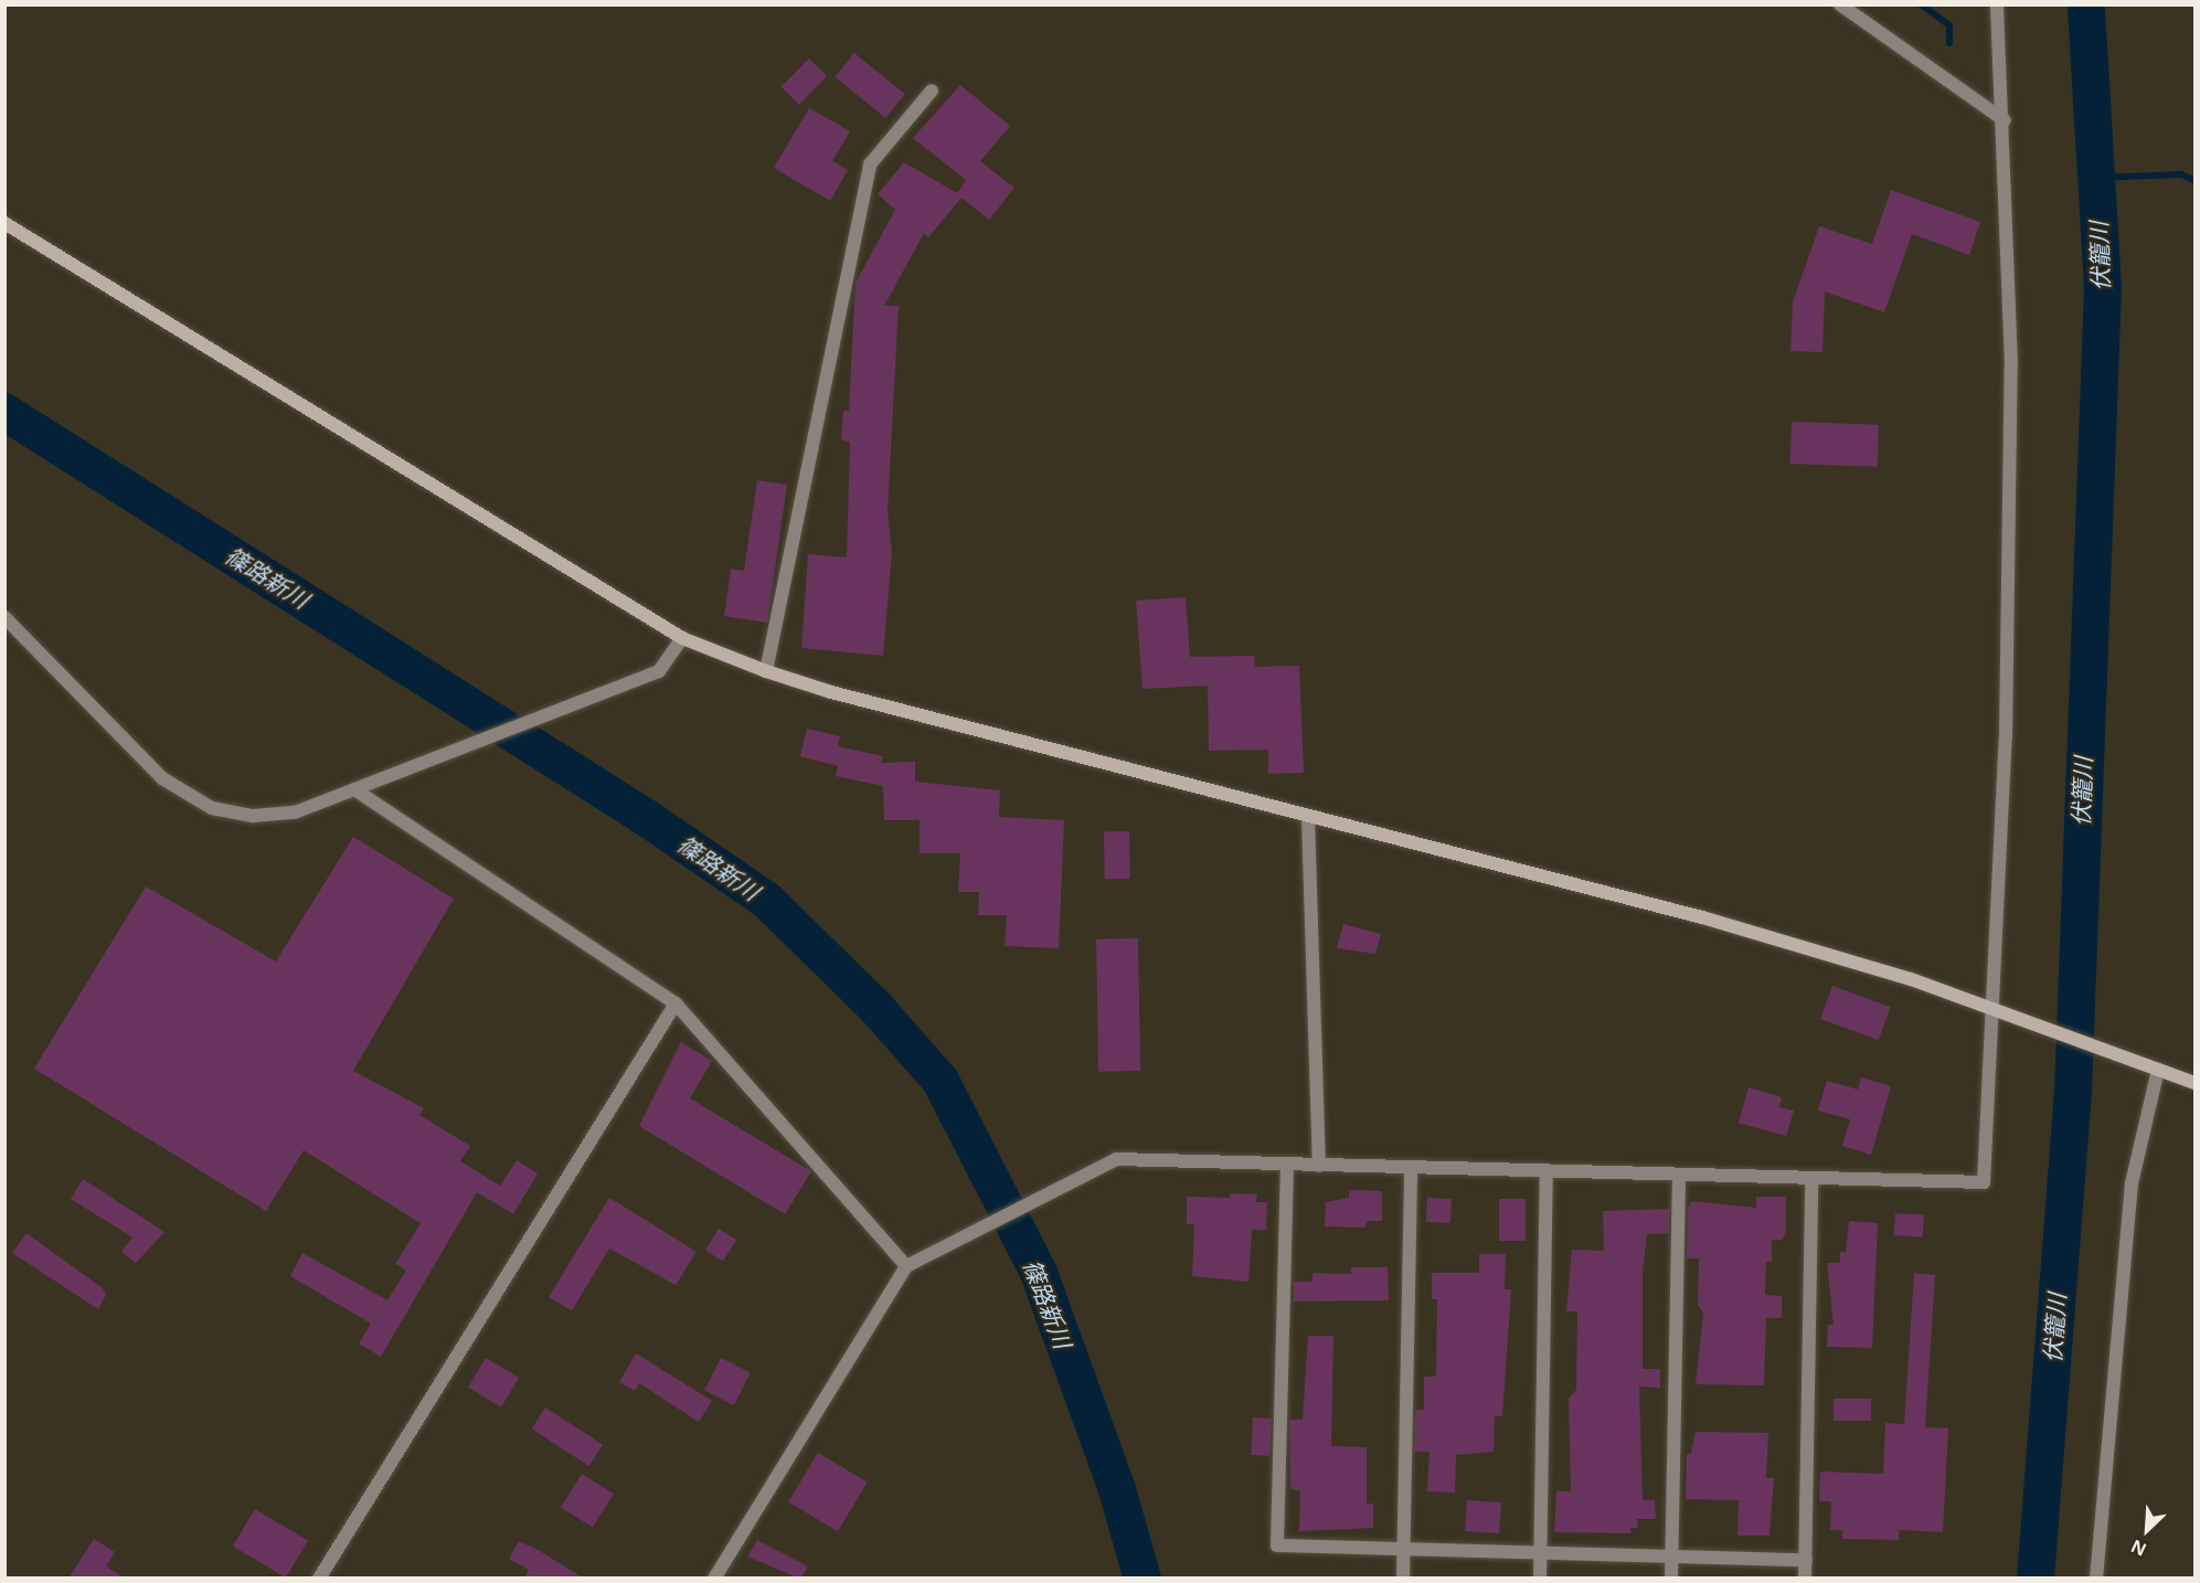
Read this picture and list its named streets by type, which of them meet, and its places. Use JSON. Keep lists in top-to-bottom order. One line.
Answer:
{"water":["伏籠川","篠路新川"],"north":"bottom left"}
